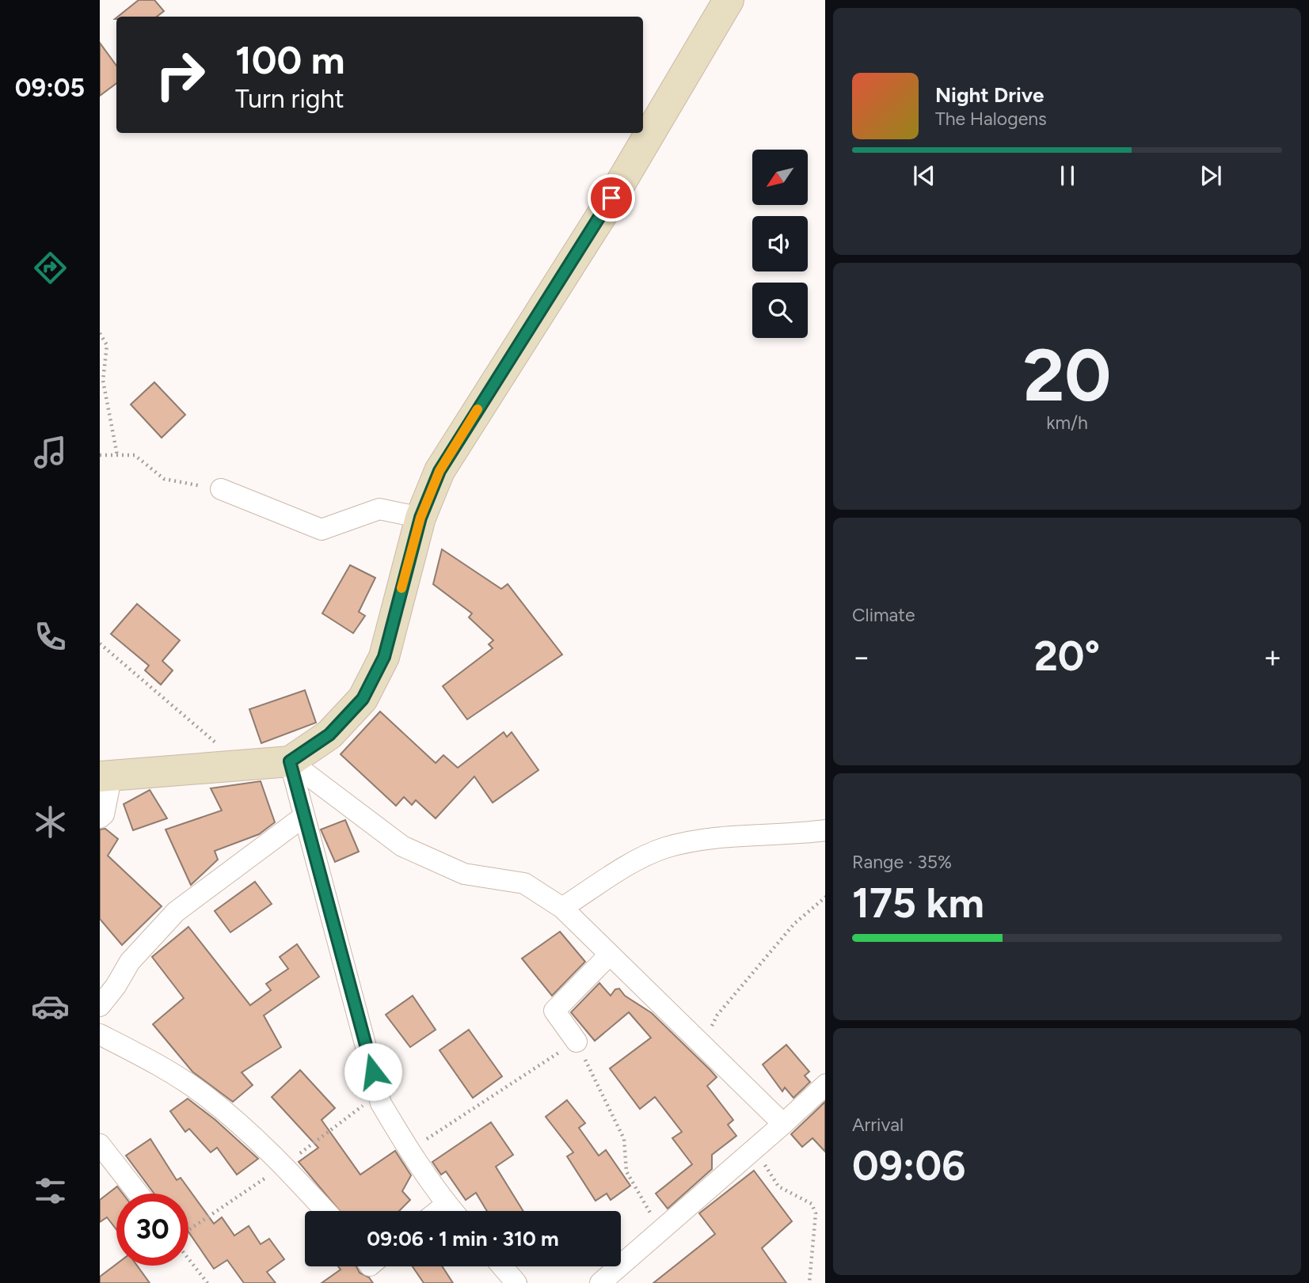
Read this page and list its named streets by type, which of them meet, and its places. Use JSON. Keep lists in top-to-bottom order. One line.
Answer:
{"north":"bottom left","page":{"tabs":"09:05","turn":["100 m","Turn right"],"song":["Night Drive","The Halogens"],"tile":[["20","km/h"],"Climate",["Range · 35%","175 km"],["Arrival","09:06"]],"heat":["−","20°","+"],"limit":"30","trip":"09:06 · 1 min · 310 m"}}
